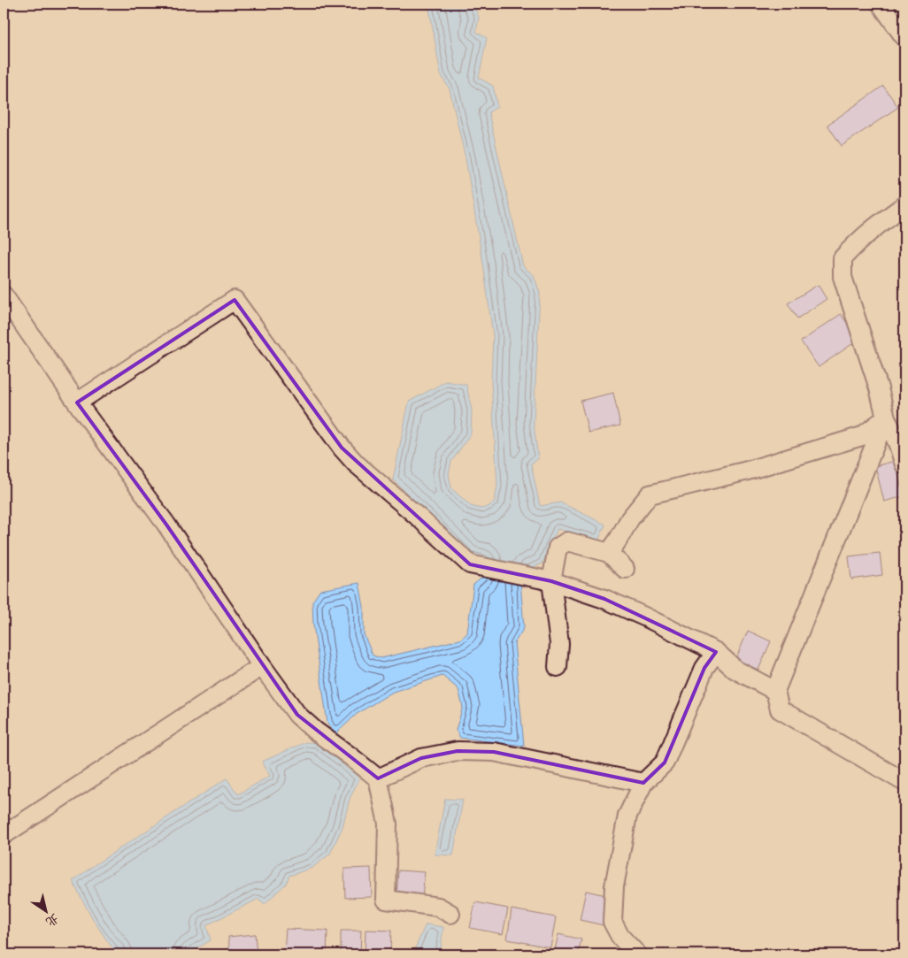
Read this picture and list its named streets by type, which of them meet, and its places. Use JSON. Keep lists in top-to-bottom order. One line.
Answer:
{"north":"bottom right"}
